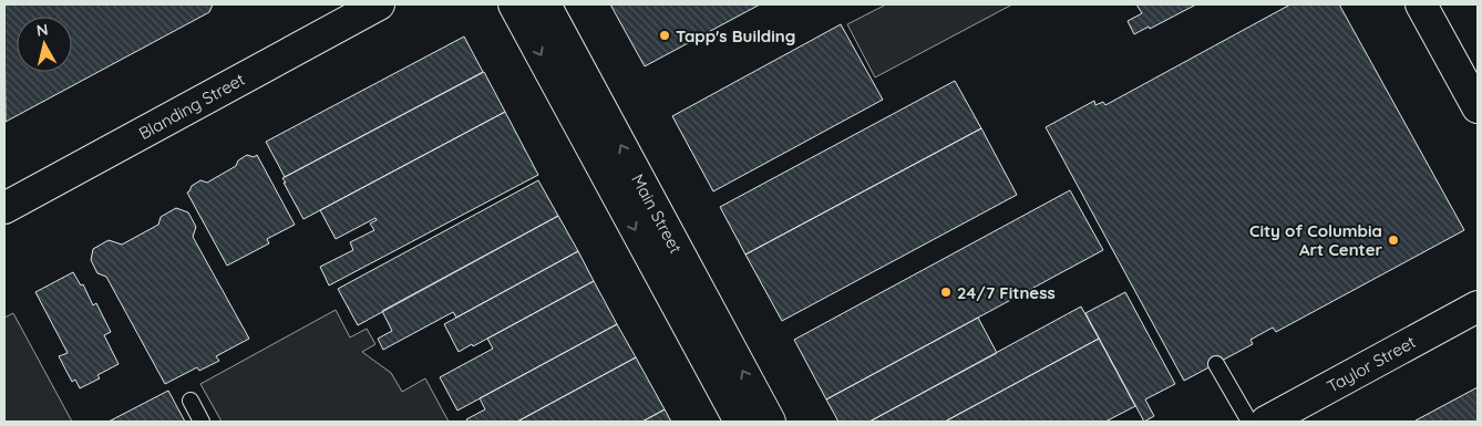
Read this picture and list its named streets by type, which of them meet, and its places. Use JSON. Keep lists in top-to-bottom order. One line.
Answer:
{"streets":{"main road":["Blanding Street","Main Street","Taylor Street"]},"places":["Tapp's Building","City of Columbia Art Center","24/7 Fitness"],"north":"top"}
